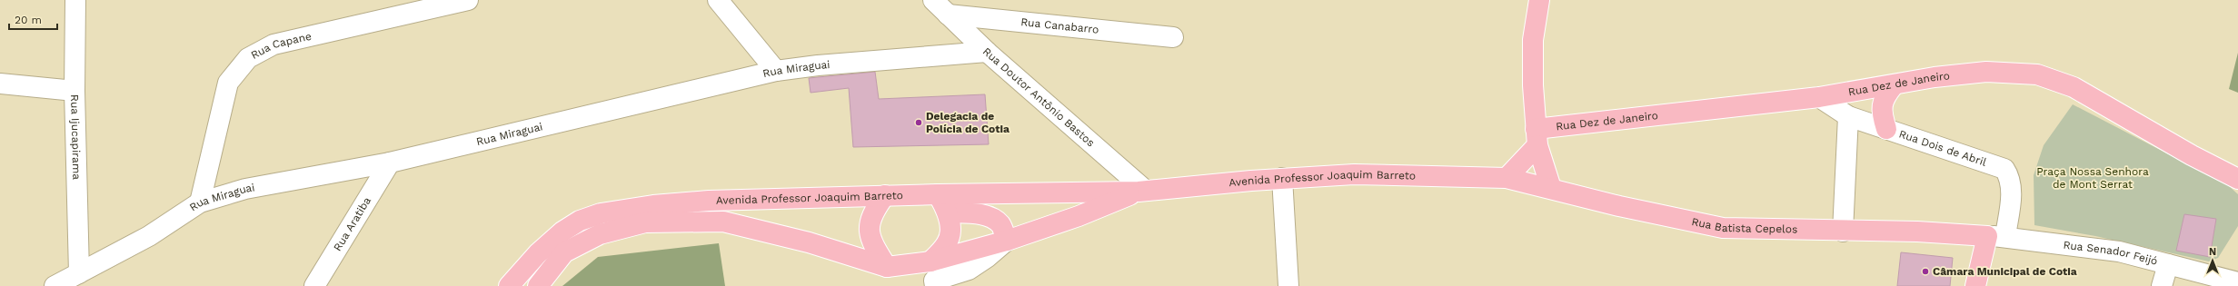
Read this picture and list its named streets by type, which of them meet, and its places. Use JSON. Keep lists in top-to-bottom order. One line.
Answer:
{"streets":{"main road":["Rua Dez de Janeiro","Avenida Professor Joaquim Barreto","Rua Batista Cepelos"],"street":["Rua Canabarro","Rua Capane","Rua Miraguai","Rua Doutor Antônio Bastos","Rua Ijucapirama","Rua Dois de Abril","Rua Aratiba","Rua Senador Feijó"]},"crossings":[["Rua Canabarro","Rua Doutor Antônio Bastos"],["Rua Capane","Rua Miraguai"],["Rua Miraguai","Rua Doutor Antônio Bastos"],["Rua Miraguai","Rua Ijucapirama"],["Rua Miraguai","Rua Aratiba"],["Rua Dez de Janeiro","Rua Dois de Abril"],["Rua Doutor Antônio Bastos","Avenida Professor Joaquim Barreto"],["Rua Dois de Abril","Rua Batista Cepelos"],["Rua Dois de Abril","Rua Senador Feijó"],["Avenida Professor Joaquim Barreto","Rua Batista Cepelos"],["Rua Batista Cepelos","Rua Senador Feijó"]],"parks":["Praça Nossa Senhora de Mont Serrat"],"places":["Delegacia de Polícia de Cotia","Câmara Municipal de Cotia"],"scale_bar":"20 m","north":"top"}
